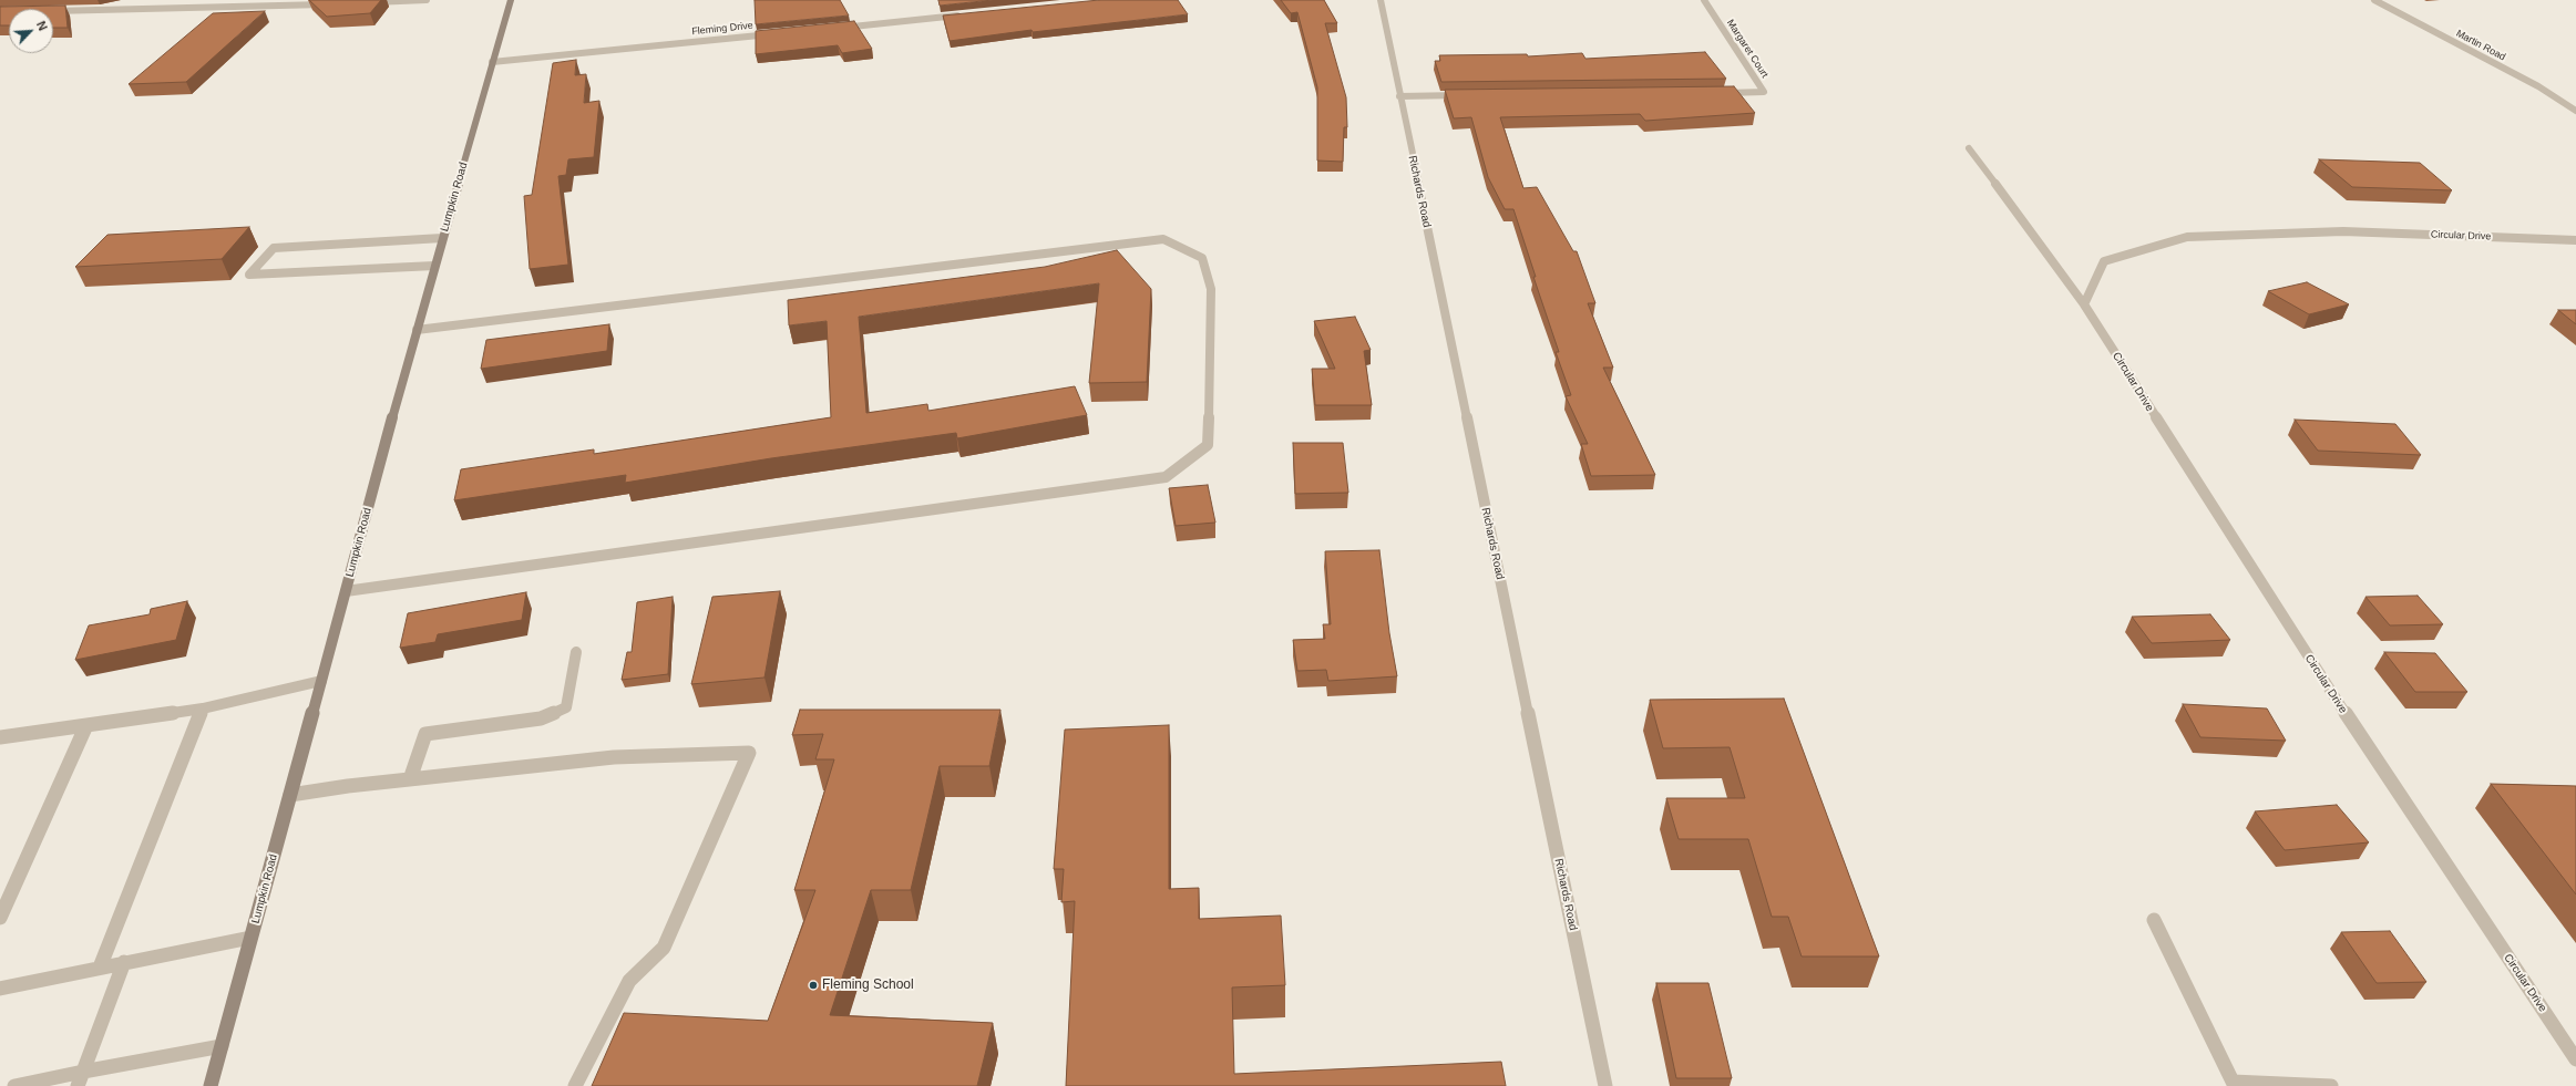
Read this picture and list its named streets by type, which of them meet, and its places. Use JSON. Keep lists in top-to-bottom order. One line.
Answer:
{"streets":{"main road":["Lumpkin Road"],"street":["Fleming Drive","Martin Road","Margaret Court","Richards Road","Circular Drive"]},"crossings":[["Fleming Drive","Lumpkin Road"]],"places":["Fleming School"],"north":"top right"}
